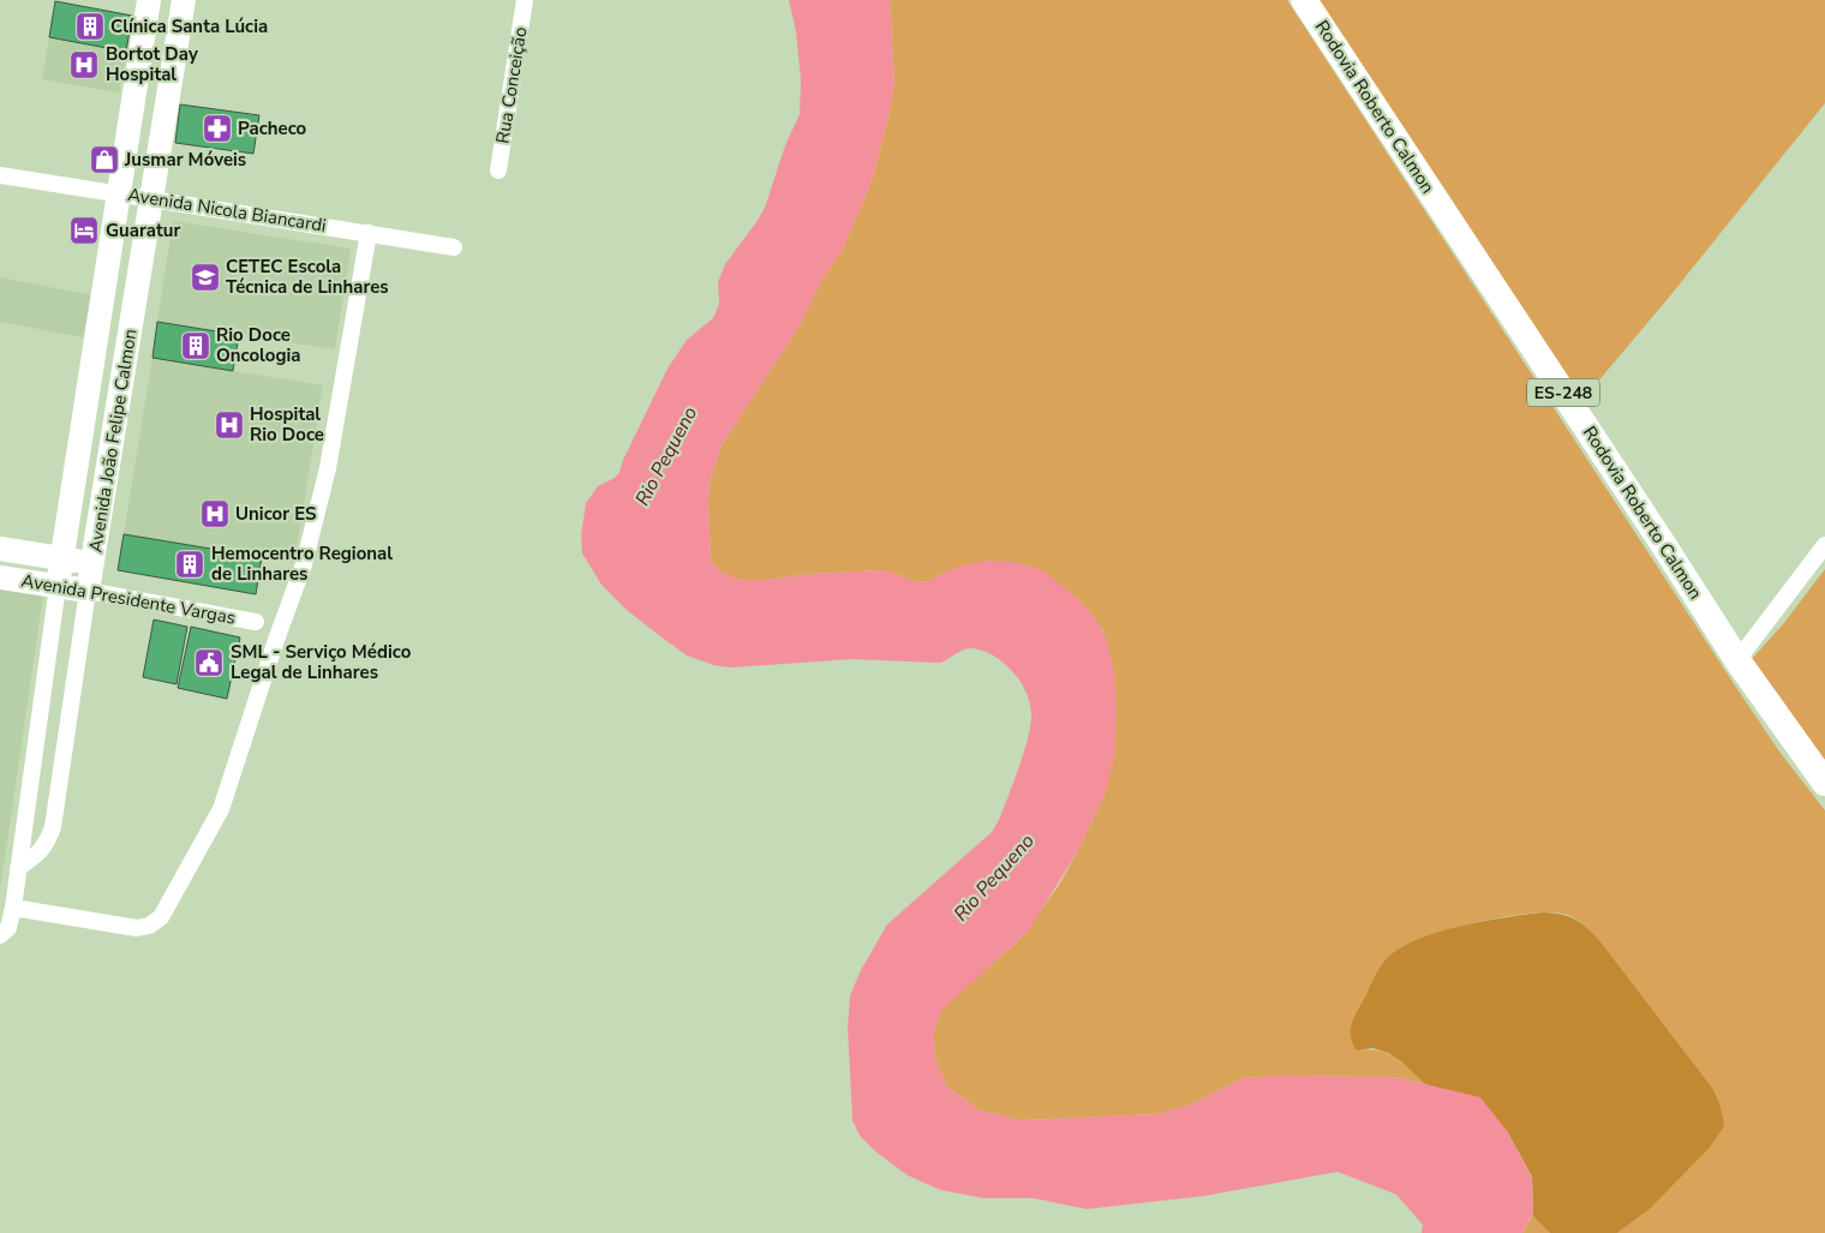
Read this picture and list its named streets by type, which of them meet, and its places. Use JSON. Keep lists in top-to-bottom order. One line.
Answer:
{"streets":{"main road":["Rodovia Roberto Calmon","ES-248","Avenida João Felipe Calmon","Avenida Presidente Vargas"],"street":["Rua Conceição","Avenida Nicola Biancardi"]},"crossings":[["Avenida Nicola Biancardi","Avenida João Felipe Calmon"],["Avenida João Felipe Calmon","Avenida Presidente Vargas"]],"water":["Rio Pequeno"],"places":{"building":["Clínica Santa Lúcia","Rio Doce Oncologia","Hemocentro Regional de Linhares"],"hospital":["Bortot Day Hospital","Hospital Rio Doce","Unicor ES"],"pharmacy":["Pacheco"],"shop":["Jusmar Móveis"],"hotel":["Guaratur"],"school or university":["CETEC Escola Técnica de Linhares"],"public building":["SML - Serviço Médico Legal de Linhares"]}}
